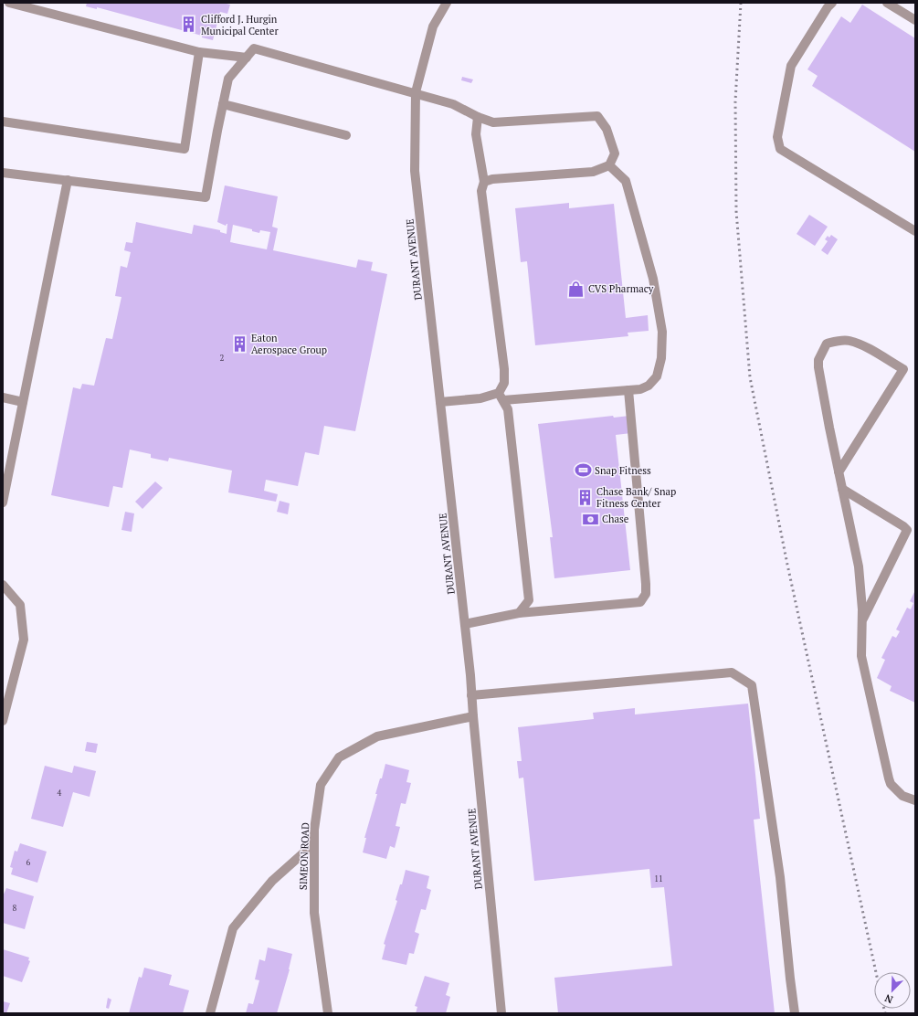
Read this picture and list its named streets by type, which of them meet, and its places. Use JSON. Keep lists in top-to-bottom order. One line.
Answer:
{"streets":{"street":["DURANT AVENUE","SIMEON ROAD"]},"crossings":[["DURANT AVENUE","SIMEON ROAD"]],"places":{"building":["Clifford J. Hurgin Municipal Center","Eaton Aerospace Group","Chase Bank/ Snap Fitness Center"],"shop":["CVS Pharmacy"],"sports":["Snap Fitness"],"bank":["Chase"]},"house_numbers":["2","4","6","11","8"],"north":"bottom left"}
